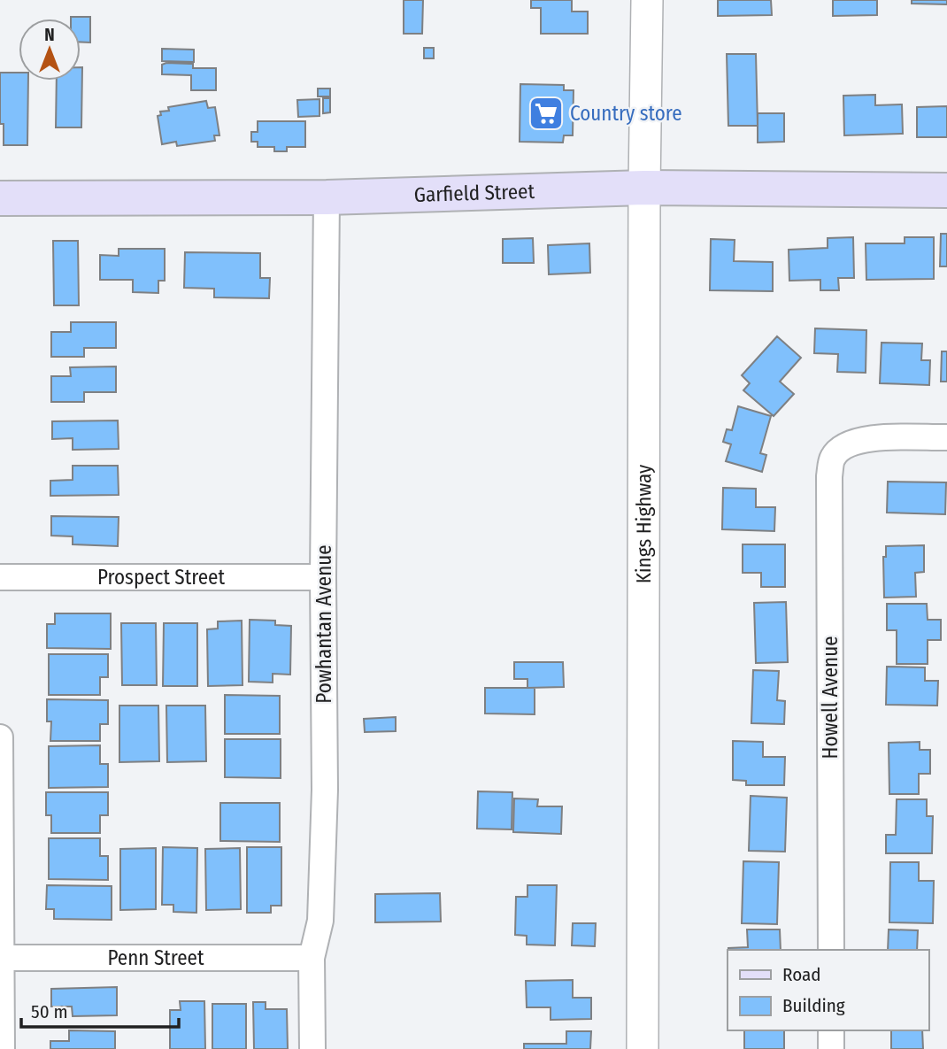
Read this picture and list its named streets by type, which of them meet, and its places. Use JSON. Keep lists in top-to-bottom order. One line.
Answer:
{"streets":{"main road":["Garfield Street"],"street":["Kings Highway","Prospect Street","Powhantan Avenue","Howell Avenue","Penn Street"]},"crossings":[["Garfield Street","Kings Highway"],["Garfield Street","Powhantan Avenue"],["Prospect Street","Powhantan Avenue"],["Powhantan Avenue","Penn Street"]],"places":{"supermarket":["Country store"]},"legend":["Road","Building"],"scale_bar":"50 m","north":"top"}
